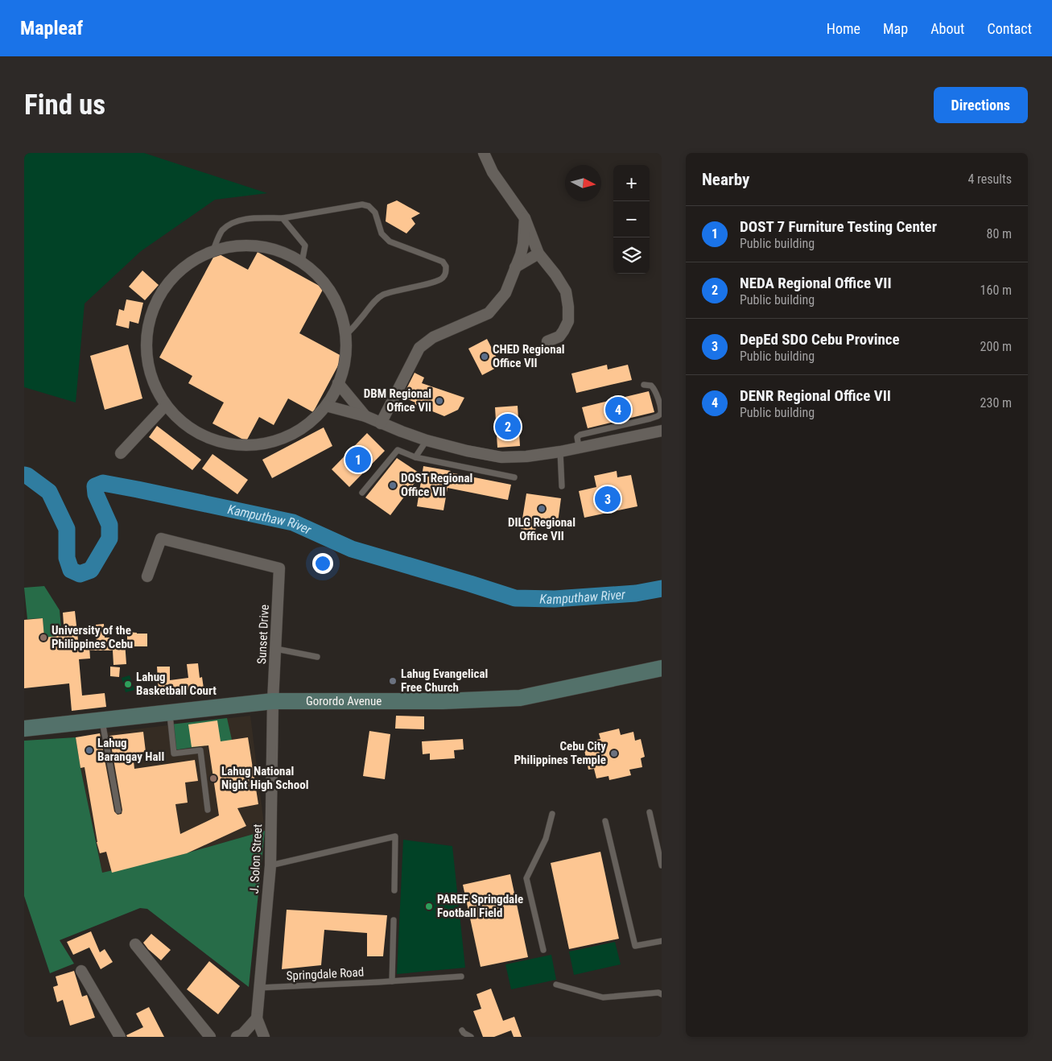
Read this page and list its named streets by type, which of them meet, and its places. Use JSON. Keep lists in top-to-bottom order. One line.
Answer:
{"streets":{"main road":["Gorordo Avenue"],"street":["Sunset Drive","J. Solon Street"],"lane":["Springdale Road"]},"crossings":[["Sunset Drive","Gorordo Avenue"],["Sunset Drive","J. Solon Street"],["Gorordo Avenue","J. Solon Street"],["J. Solon Street","Springdale Road"]],"water":["Kamputhaw River"],"places":["CHED Regional Office VII","DBM Regional Office VII","DOST Regional Office VII","DILG Regional Office VII","University of the Philippines Cebu","Lahug Evangelical Free Church","Lahug Basketball Court","Lahug Barangay Hall","Cebu City Philippines Temple","Lahug National Night High School","PAREF Springdale Football Field"],"north":"right","page":{"header":"Mapleaf","nav":["Home","Map","About","Contact"],"buttons":"Directions","title":"Find us","heading":["Nearby","4 results"],"map_buttons":["+","−"],"list":[{"mark":"1","name":"DOST 7 Furniture Testing Center","note":"Public building","value":"80 m"},{"mark":"2","name":"NEDA Regional Office VII","note":"Public building","value":"160 m"},{"mark":"3","name":"DepEd SDO Cebu Province","note":"Public building","value":"200 m"},{"mark":"4","name":"DENR Regional Office VII","note":"Public building","value":"230 m"}],"pins":["4","2","1","3"]}}
